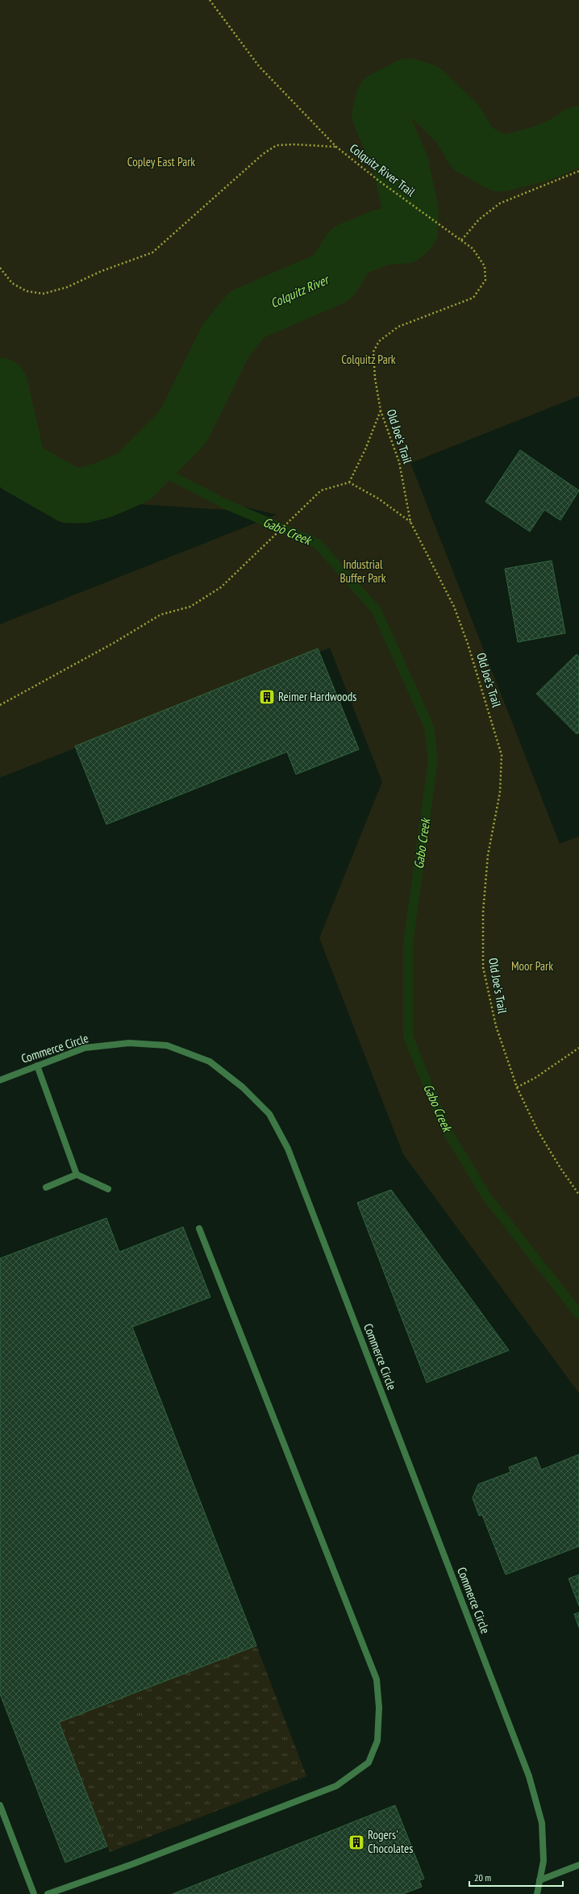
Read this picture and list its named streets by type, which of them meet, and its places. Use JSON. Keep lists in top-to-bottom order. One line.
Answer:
{"streets":{"street":["Commerce Circle"],"path":["Colquitz River Trail","Old Joe's Trail"]},"crossings":[["Colquitz River Trail","Old Joe's Trail"]],"water":["Colquitz River","Gabo Creek"],"parks":["Copley East Park","Colquitz Park","Industrial Buffer Park","Moor Park"],"places":{"building":["Reimer Hardwoods","Rogers' Chocolates"]},"scale_bar":"20 m"}
